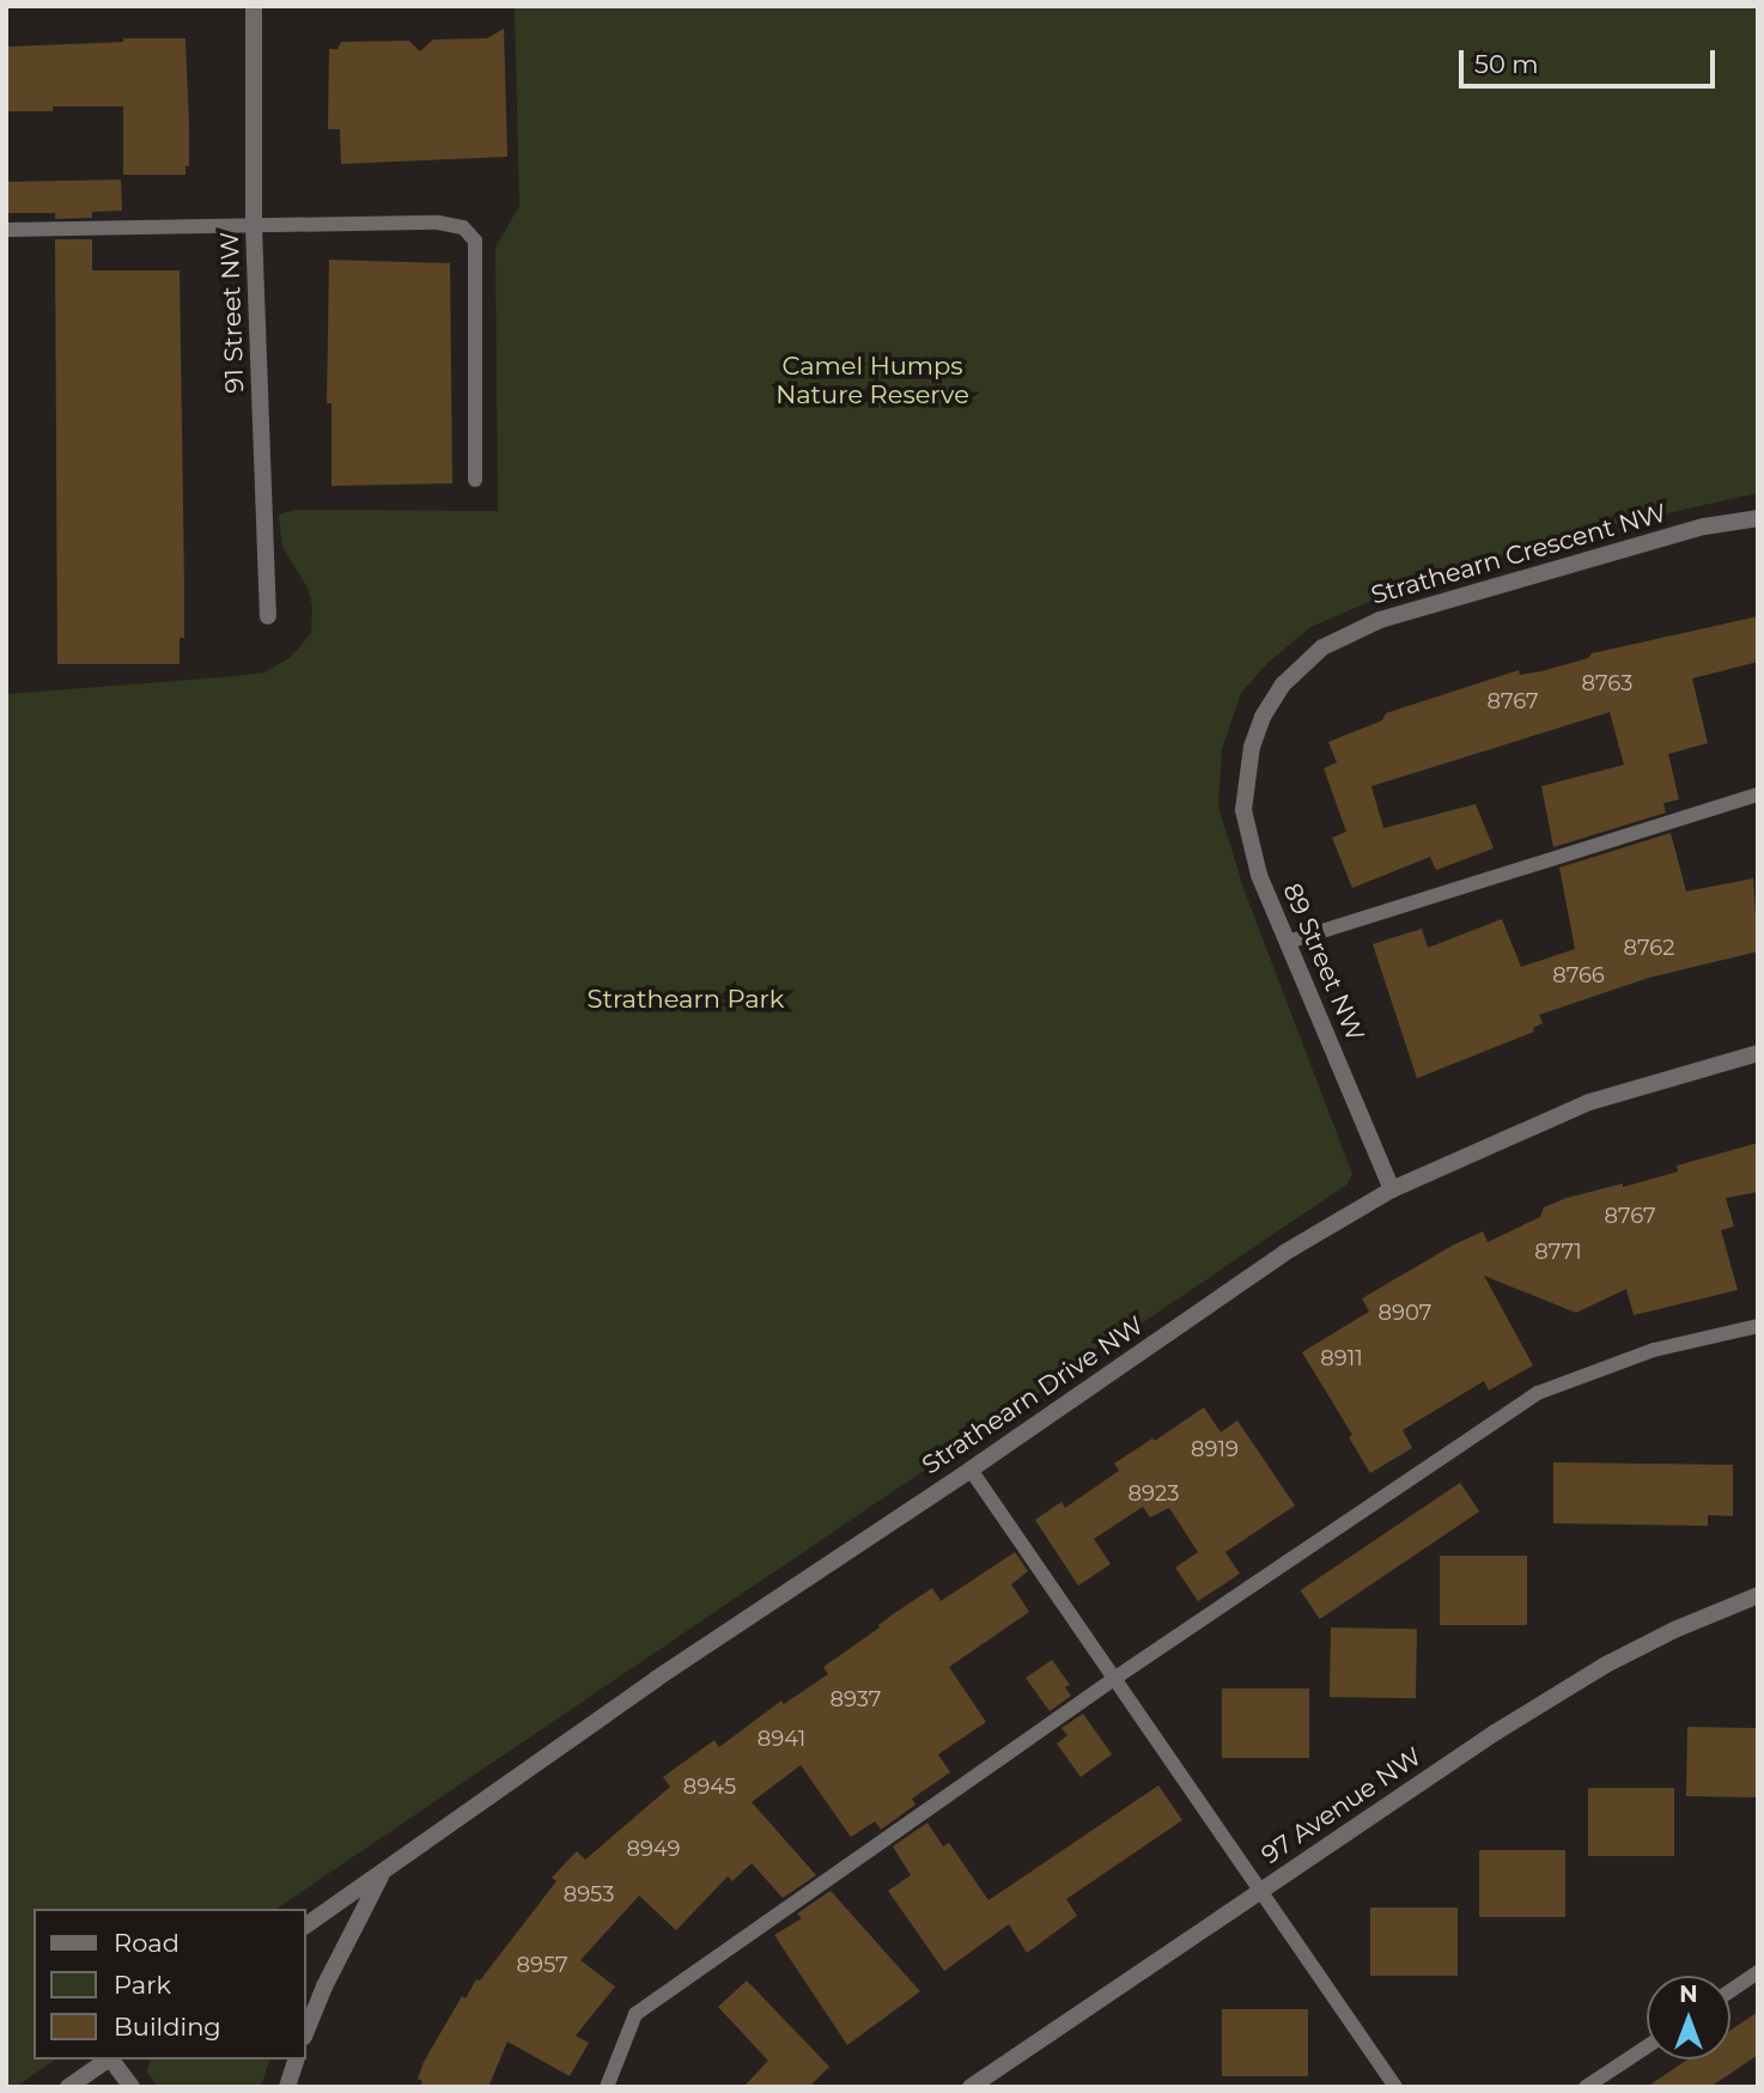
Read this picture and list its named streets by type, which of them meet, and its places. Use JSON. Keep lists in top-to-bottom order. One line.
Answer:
{"streets":{"street":["91 Street NW","Strathearn Crescent NW","89 Street NW","Strathearn Drive NW","97 Avenue NW"]},"crossings":[["Strathearn Crescent NW","89 Street NW"],["89 Street NW","Strathearn Drive NW"]],"parks":["Camel Humps Nature Reserve","Strathearn Park"],"house_numbers":["8763","8767","8762","8766","8767","8771","8907","8911","8919","8923","8937","8941","8945","8949","8953","8957"],"legend":["Road","Park","Building"],"scale_bar":"50 m","north":"top"}
